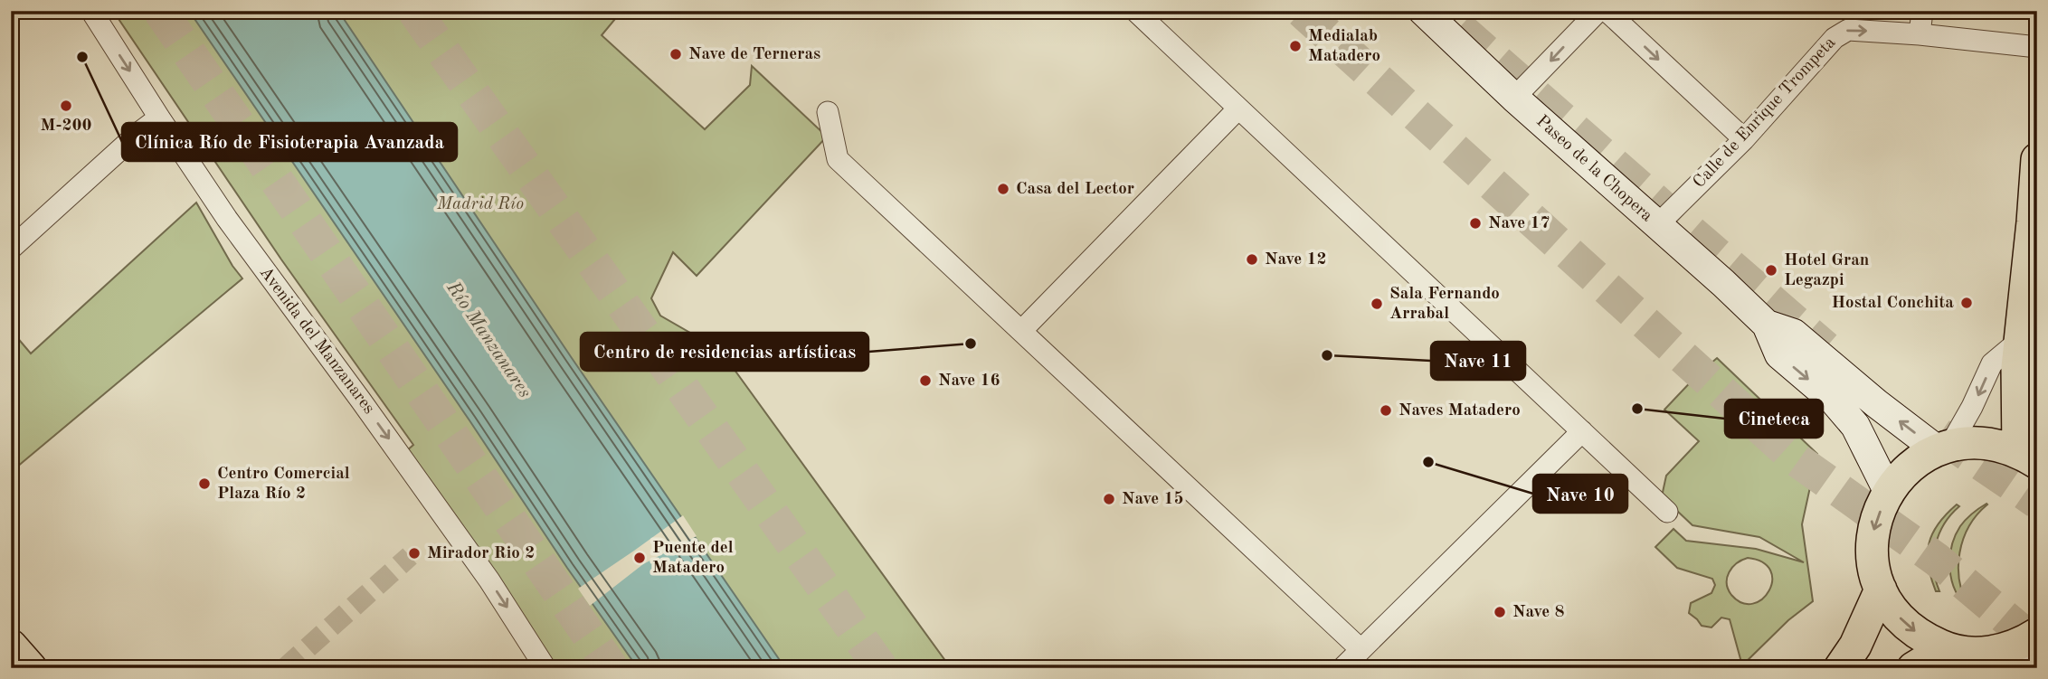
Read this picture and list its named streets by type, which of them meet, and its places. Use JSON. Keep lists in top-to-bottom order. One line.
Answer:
{"streets":{"street":["Calle de Enrique Trompeta","Paseo de la Chopera","Avenida del Manzanares"]},"crossings":[["Calle de Enrique Trompeta","Paseo de la Chopera"]],"one_way":["Calle de Enrique Trompeta","Avenida del Manzanares"],"water":["Río Manzanares"],"parks":["Madrid Río"],"places":["Medialab Matadero","Nave de Terneras","Clínica Río de Fisioterapia Avanzada","M-200","Casa del Lector","Nave 17","Nave 12","Hotel Gran Legazpi","Hostal Conchita","Sala Fernando Arrabal","Centro de residencias artísticas","Nave 11","Nave 16","Cineteca","Naves Matadero","Nave 10","Centro Comercial Plaza Río 2","Nave 15","Mirador Rio 2","Puente del Matadero","Nave 8"]}
